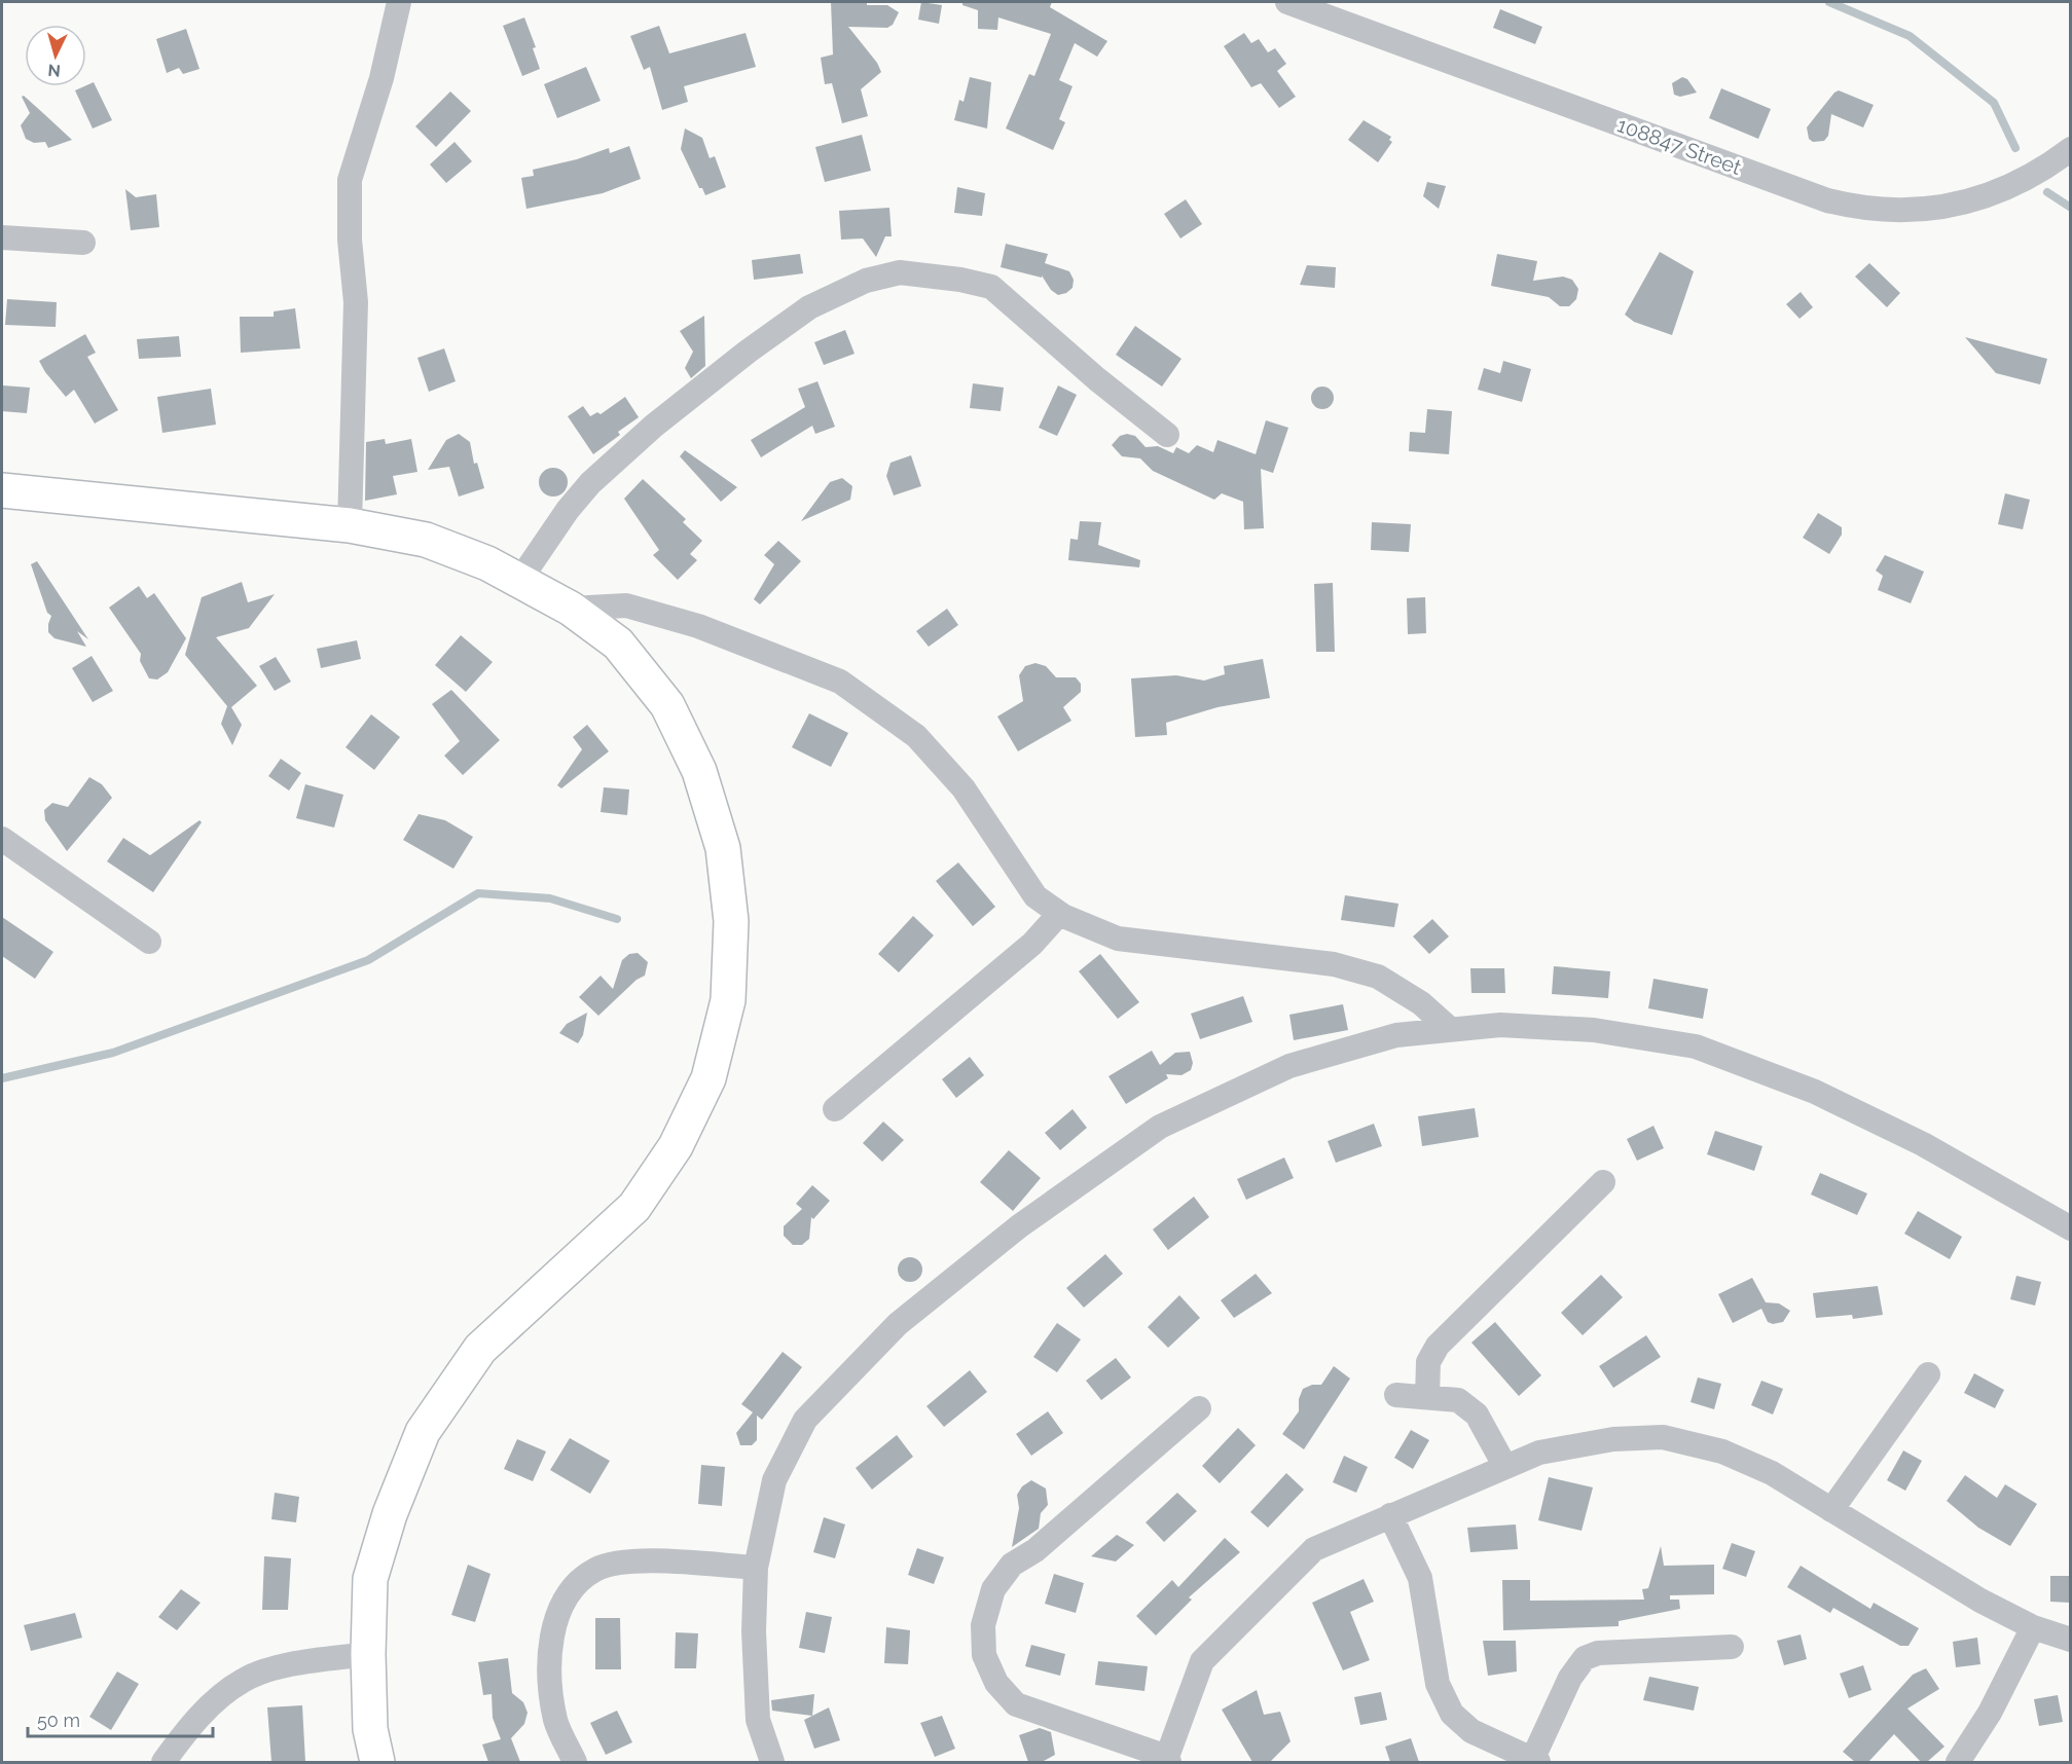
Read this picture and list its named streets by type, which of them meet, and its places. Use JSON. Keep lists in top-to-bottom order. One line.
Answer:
{"streets":{"street":["108847 Street"]},"scale_bar":"50 m","north":"bottom"}
